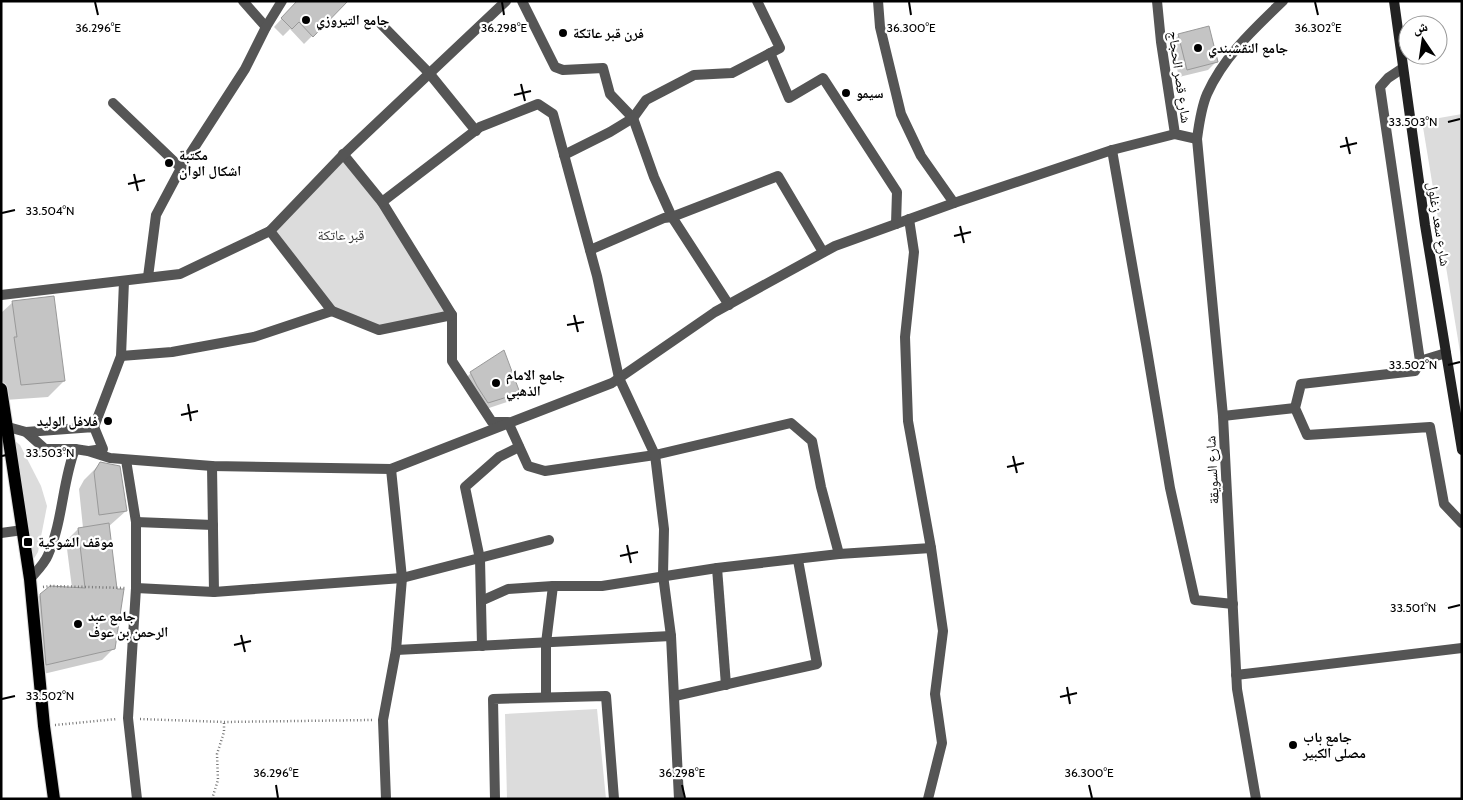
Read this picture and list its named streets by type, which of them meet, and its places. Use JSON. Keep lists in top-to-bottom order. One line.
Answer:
{"streets":{"main road":["شارع سعد زغلول"],"street":["شارع قصر الحجاج","شارع السويقة"]},"crossings":[["شارع قصر الحجاج","شارع السويقة"]],"parks":["قبر عاتكة"],"places":{"other":["جامع التيروزي","فرن قبر عاتكة","جامع النقشبندي","سيمو","مكتبة اشكال الوان","جامع الامام الذهبي","فلافل الوليد","جامع عبد الرحمن بن عوف","جامع باب مصلى الكبير"],"transit":["موقف الشوكية"]},"north":"top","coordinates":["36.296°E","36.298°E","36.300°E","36.302°E","33.503°N","33.504°N","33.502°N","33.501°N"]}
